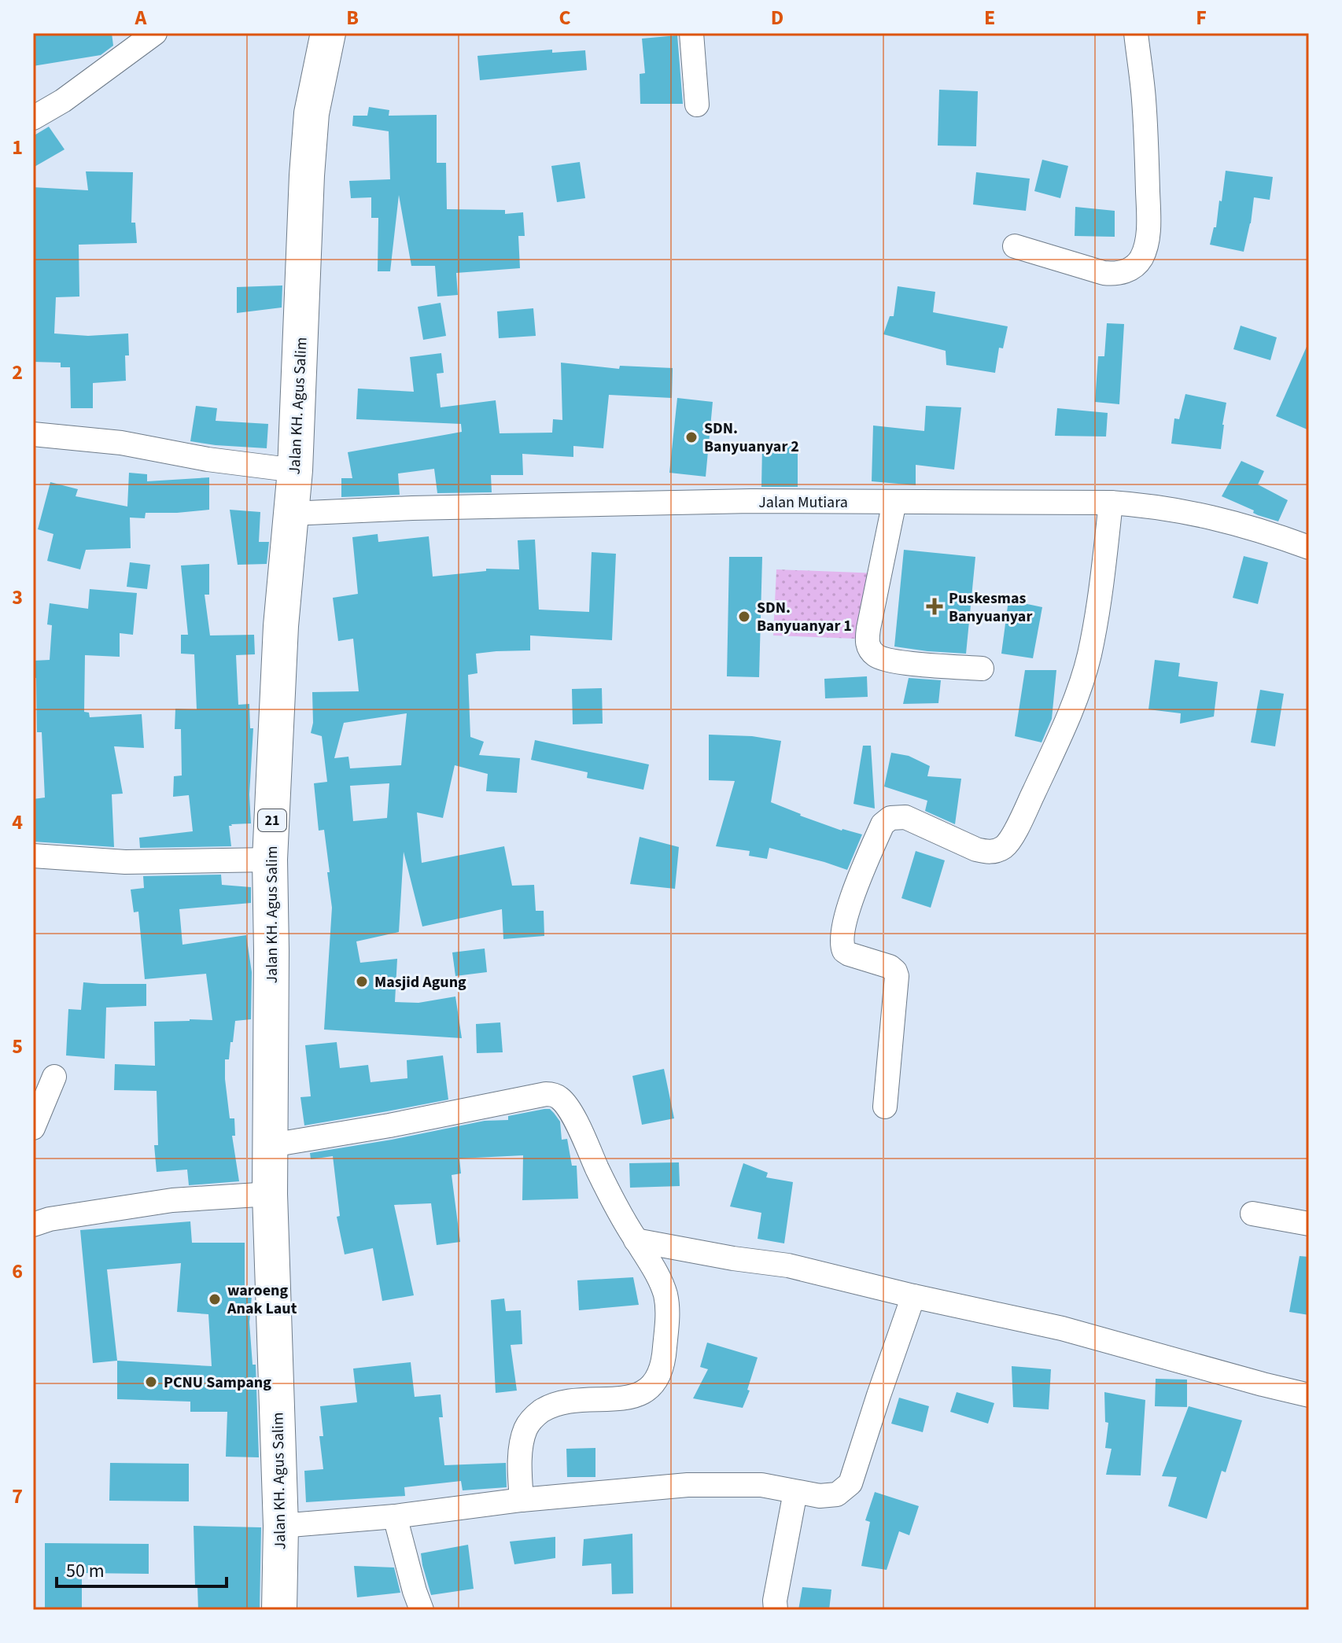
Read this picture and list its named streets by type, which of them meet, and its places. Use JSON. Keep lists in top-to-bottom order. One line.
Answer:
{"streets":{"highway":["Jalan KH. Agus Salim","21"],"street":["Jalan Mutiara"]},"crossings":[["Jalan KH. Agus Salim","Jalan Mutiara"]],"places":{"other":["SDN. Banyuanyar 2","SDN. Banyuanyar 1","Masjid Agung","waroeng Anak Laut","PCNU Sampang"],"health":["Puskesmas Banyuanyar"]},"scale_bar":"50 m","grid":{"columns":["A","B","C","D","E","F"],"rows":["1","2","3","4","5","6","7"]}}
